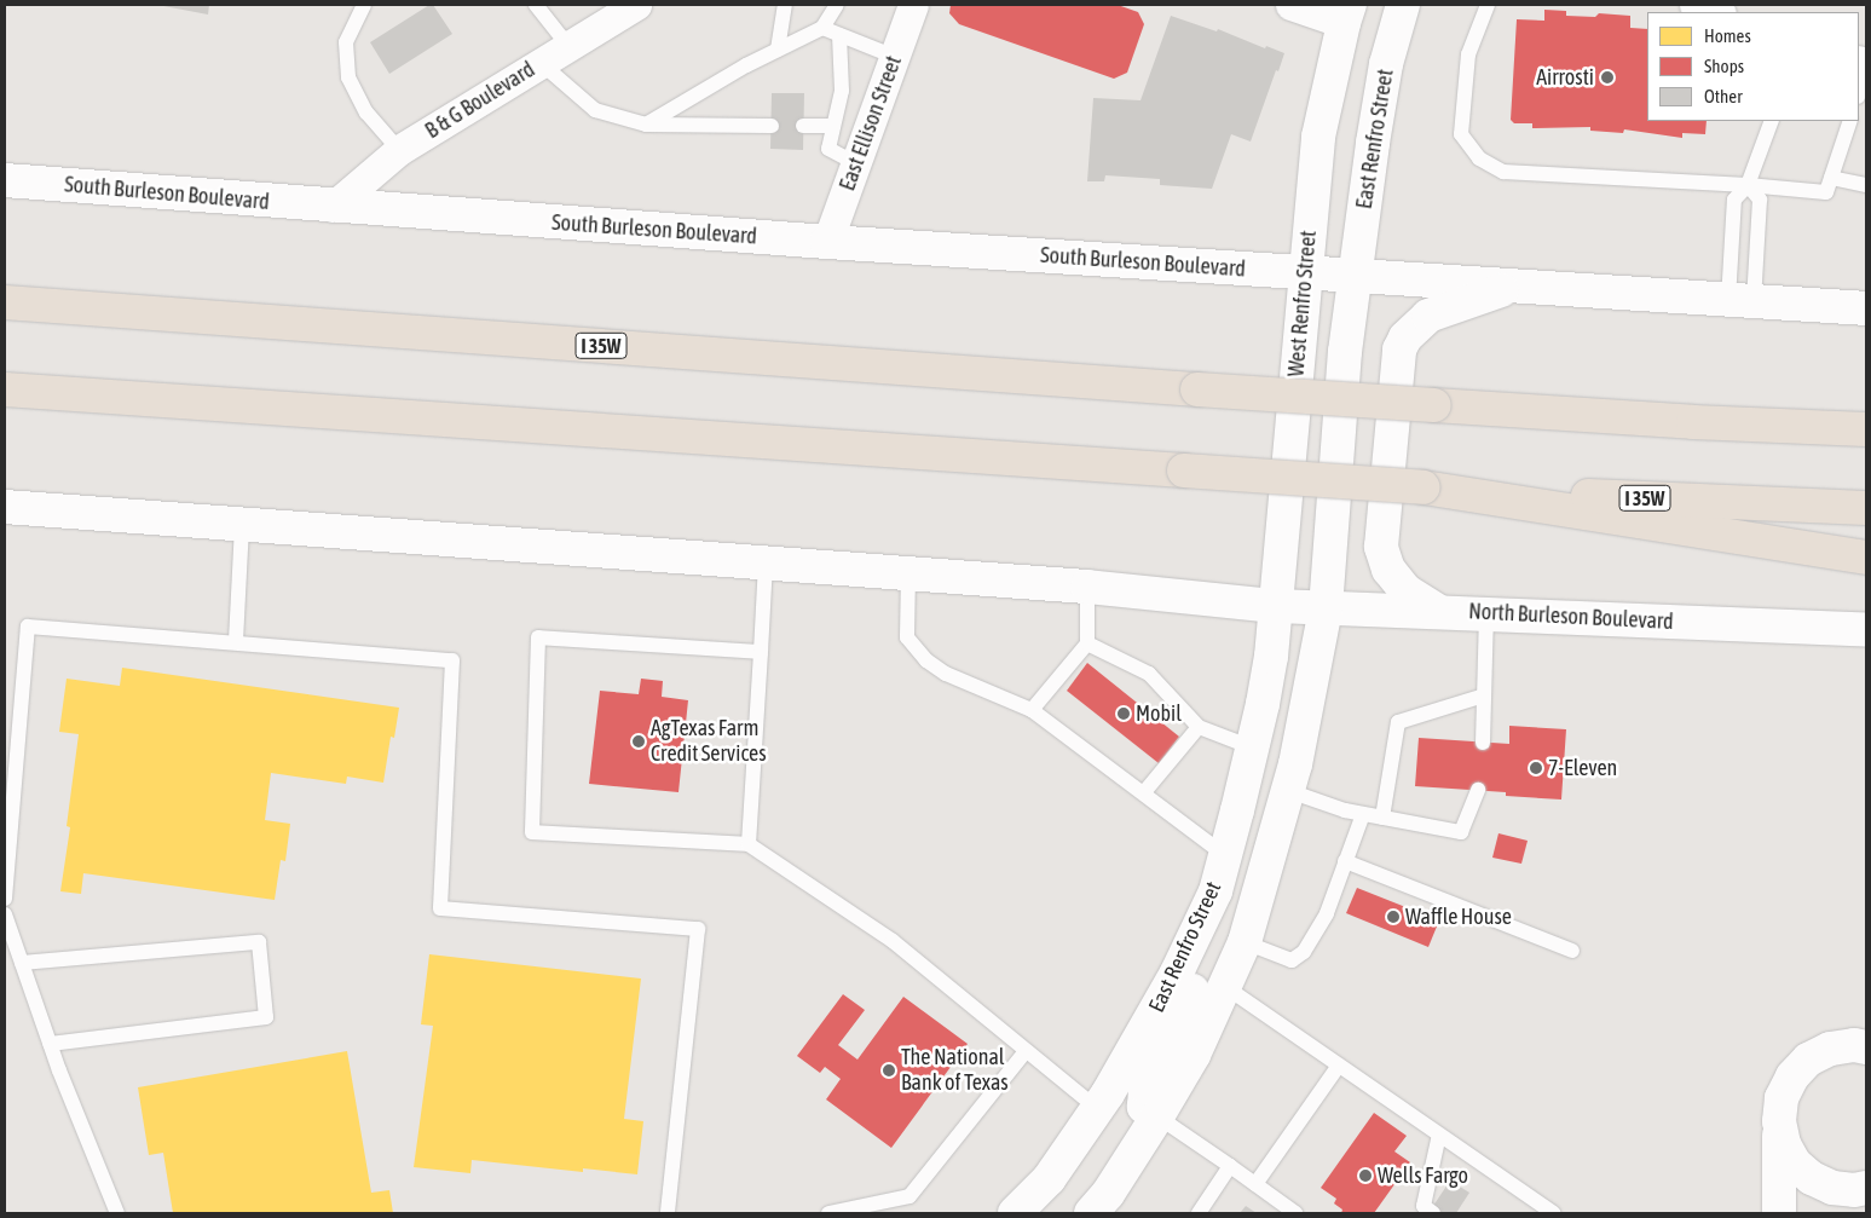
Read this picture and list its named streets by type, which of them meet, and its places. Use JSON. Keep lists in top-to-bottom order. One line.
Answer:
{"streets":{"highway":["I 35W"],"main road":["East Renfro Street","South Burleson Boulevard","West Renfro Street","North Burleson Boulevard"],"street":["B & G Boulevard","East Ellison Street"]},"crossings":[["B & G Boulevard","South Burleson Boulevard"],["East Ellison Street","South Burleson Boulevard"],["East Renfro Street","West Renfro Street"],["East Renfro Street","North Burleson Boulevard"],["South Burleson Boulevard","West Renfro Street"],["West Renfro Street","North Burleson Boulevard"]],"places":["Airrosti","Mobil","AgTexas Farm Credit Services","7-Eleven","Waffle House","The National Bank of Texas","Wells Fargo"],"legend":["Homes","Shops","Other"]}
